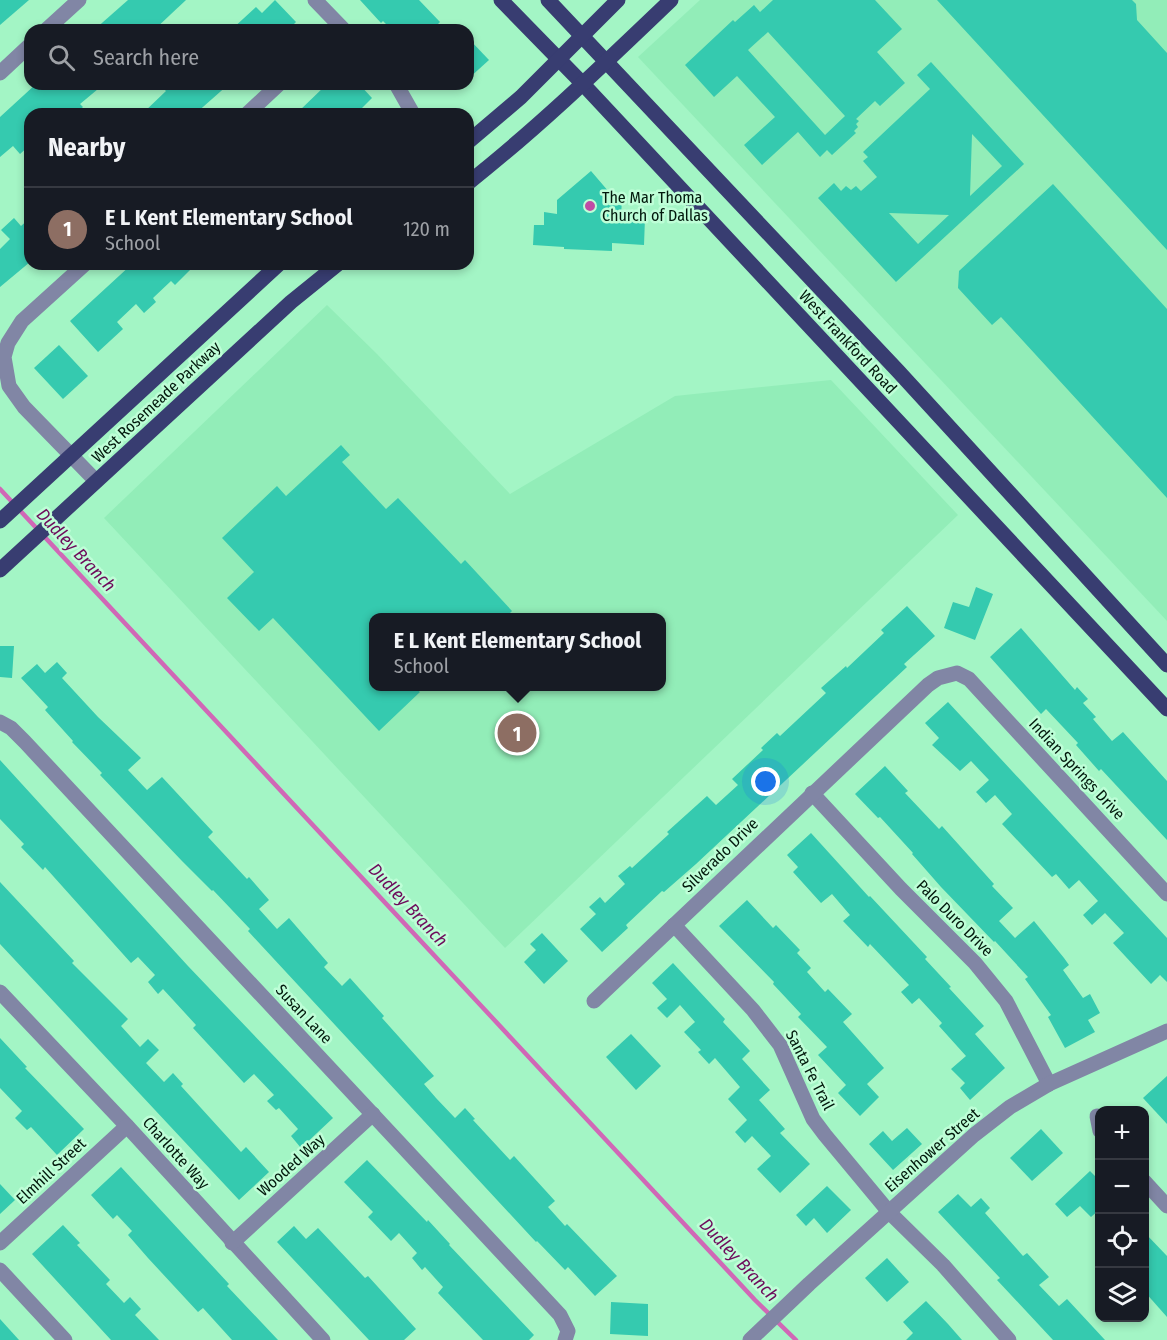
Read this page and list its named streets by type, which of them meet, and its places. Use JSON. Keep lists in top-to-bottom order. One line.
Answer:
{"streets":{"main road":["West Frankford Road","West Rosemeade Parkway"],"street":["Indian Springs Drive","Silverado Drive","Palo Duro Drive","Susan Lane","Santa Fe Trail","Eisenhower Street","Charlotte Way","Wooded Way","Elmhill Street"]},"crossings":[["Indian Springs Drive","Silverado Drive"],["Silverado Drive","Palo Duro Drive"],["Silverado Drive","Santa Fe Trail"],["Palo Duro Drive","Eisenhower Street"],["Susan Lane","Wooded Way"],["Santa Fe Trail","Eisenhower Street"],["Charlotte Way","Wooded Way"],["Charlotte Way","Elmhill Street"]],"water":["Dudley Branch"],"places":["The Mar Thoma Church of Dallas"],"page":{"search":"Search here","heading":"Nearby","list":[{"mark":"1","name":"E L Kent Elementary School","note":"School","value":"120 m"}],"popup":["E L Kent Elementary School","School"],"pins":"1","map_buttons":["+","−"]}}
